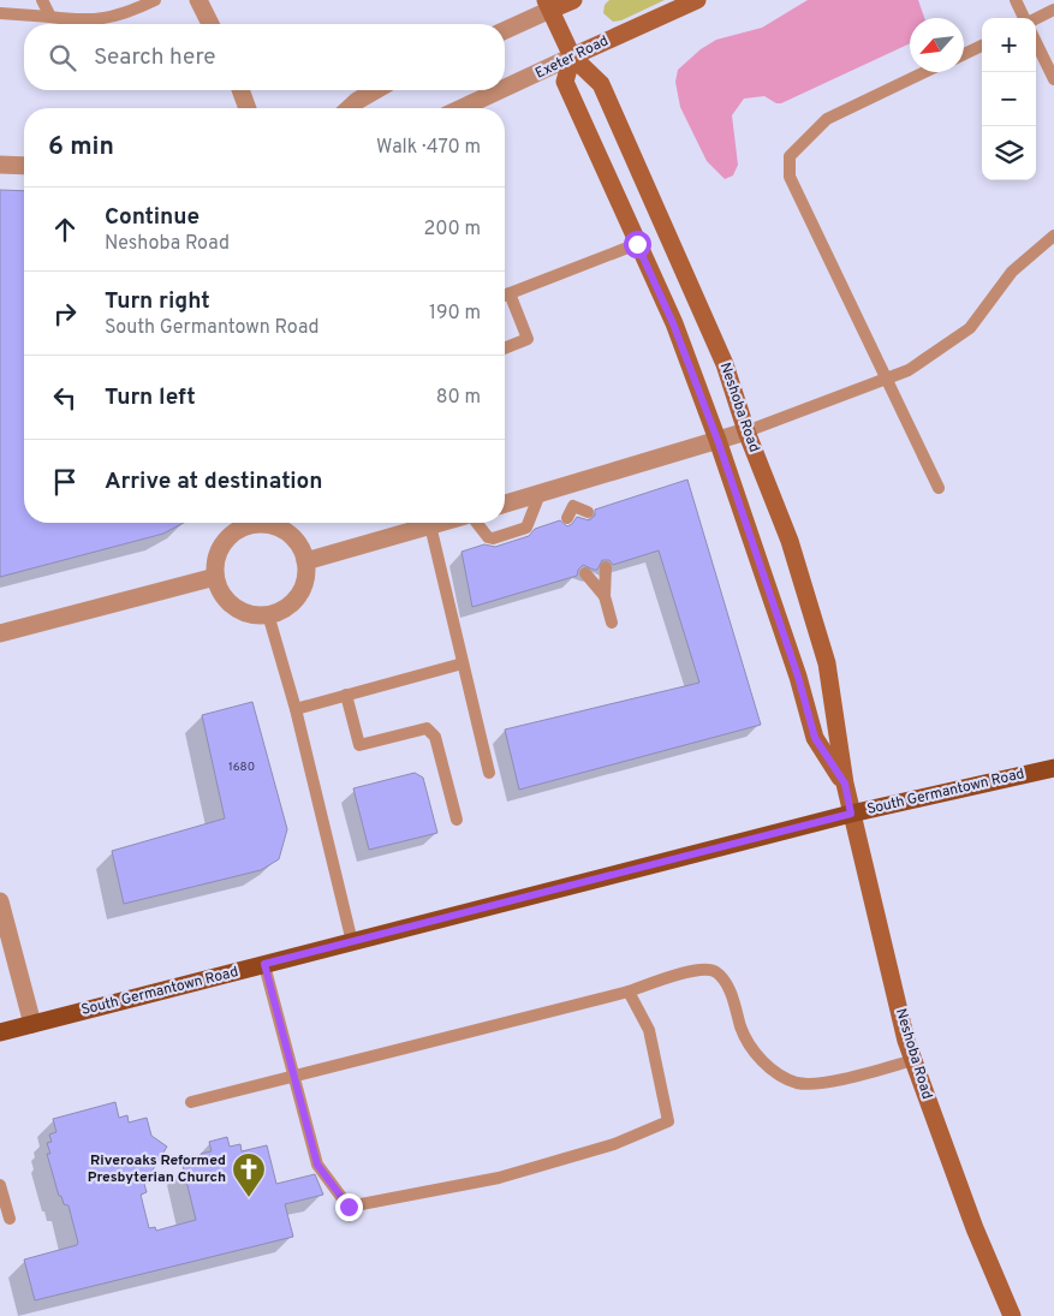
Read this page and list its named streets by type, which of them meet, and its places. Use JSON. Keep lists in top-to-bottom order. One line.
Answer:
{"streets":{"main road":["South Germantown Road"],"street":["Exeter Road","Neshoba Road"]},"crossings":[["Exeter Road","Neshoba Road"],["Neshoba Road","South Germantown Road"]],"places":{"church":["Riveroaks Reformed Presbyterian Church"]},"house_numbers":["1680"],"north":"bottom left","page":{"map_buttons":["+","−"],"search":"Search here","heading":["6 min","Walk · 470 m"],"list":[["Continue","Neshoba Road","200 m"],["Turn right","South Germantown Road","190 m"],["Turn left","80 m"],"Arrive at destination"]}}
